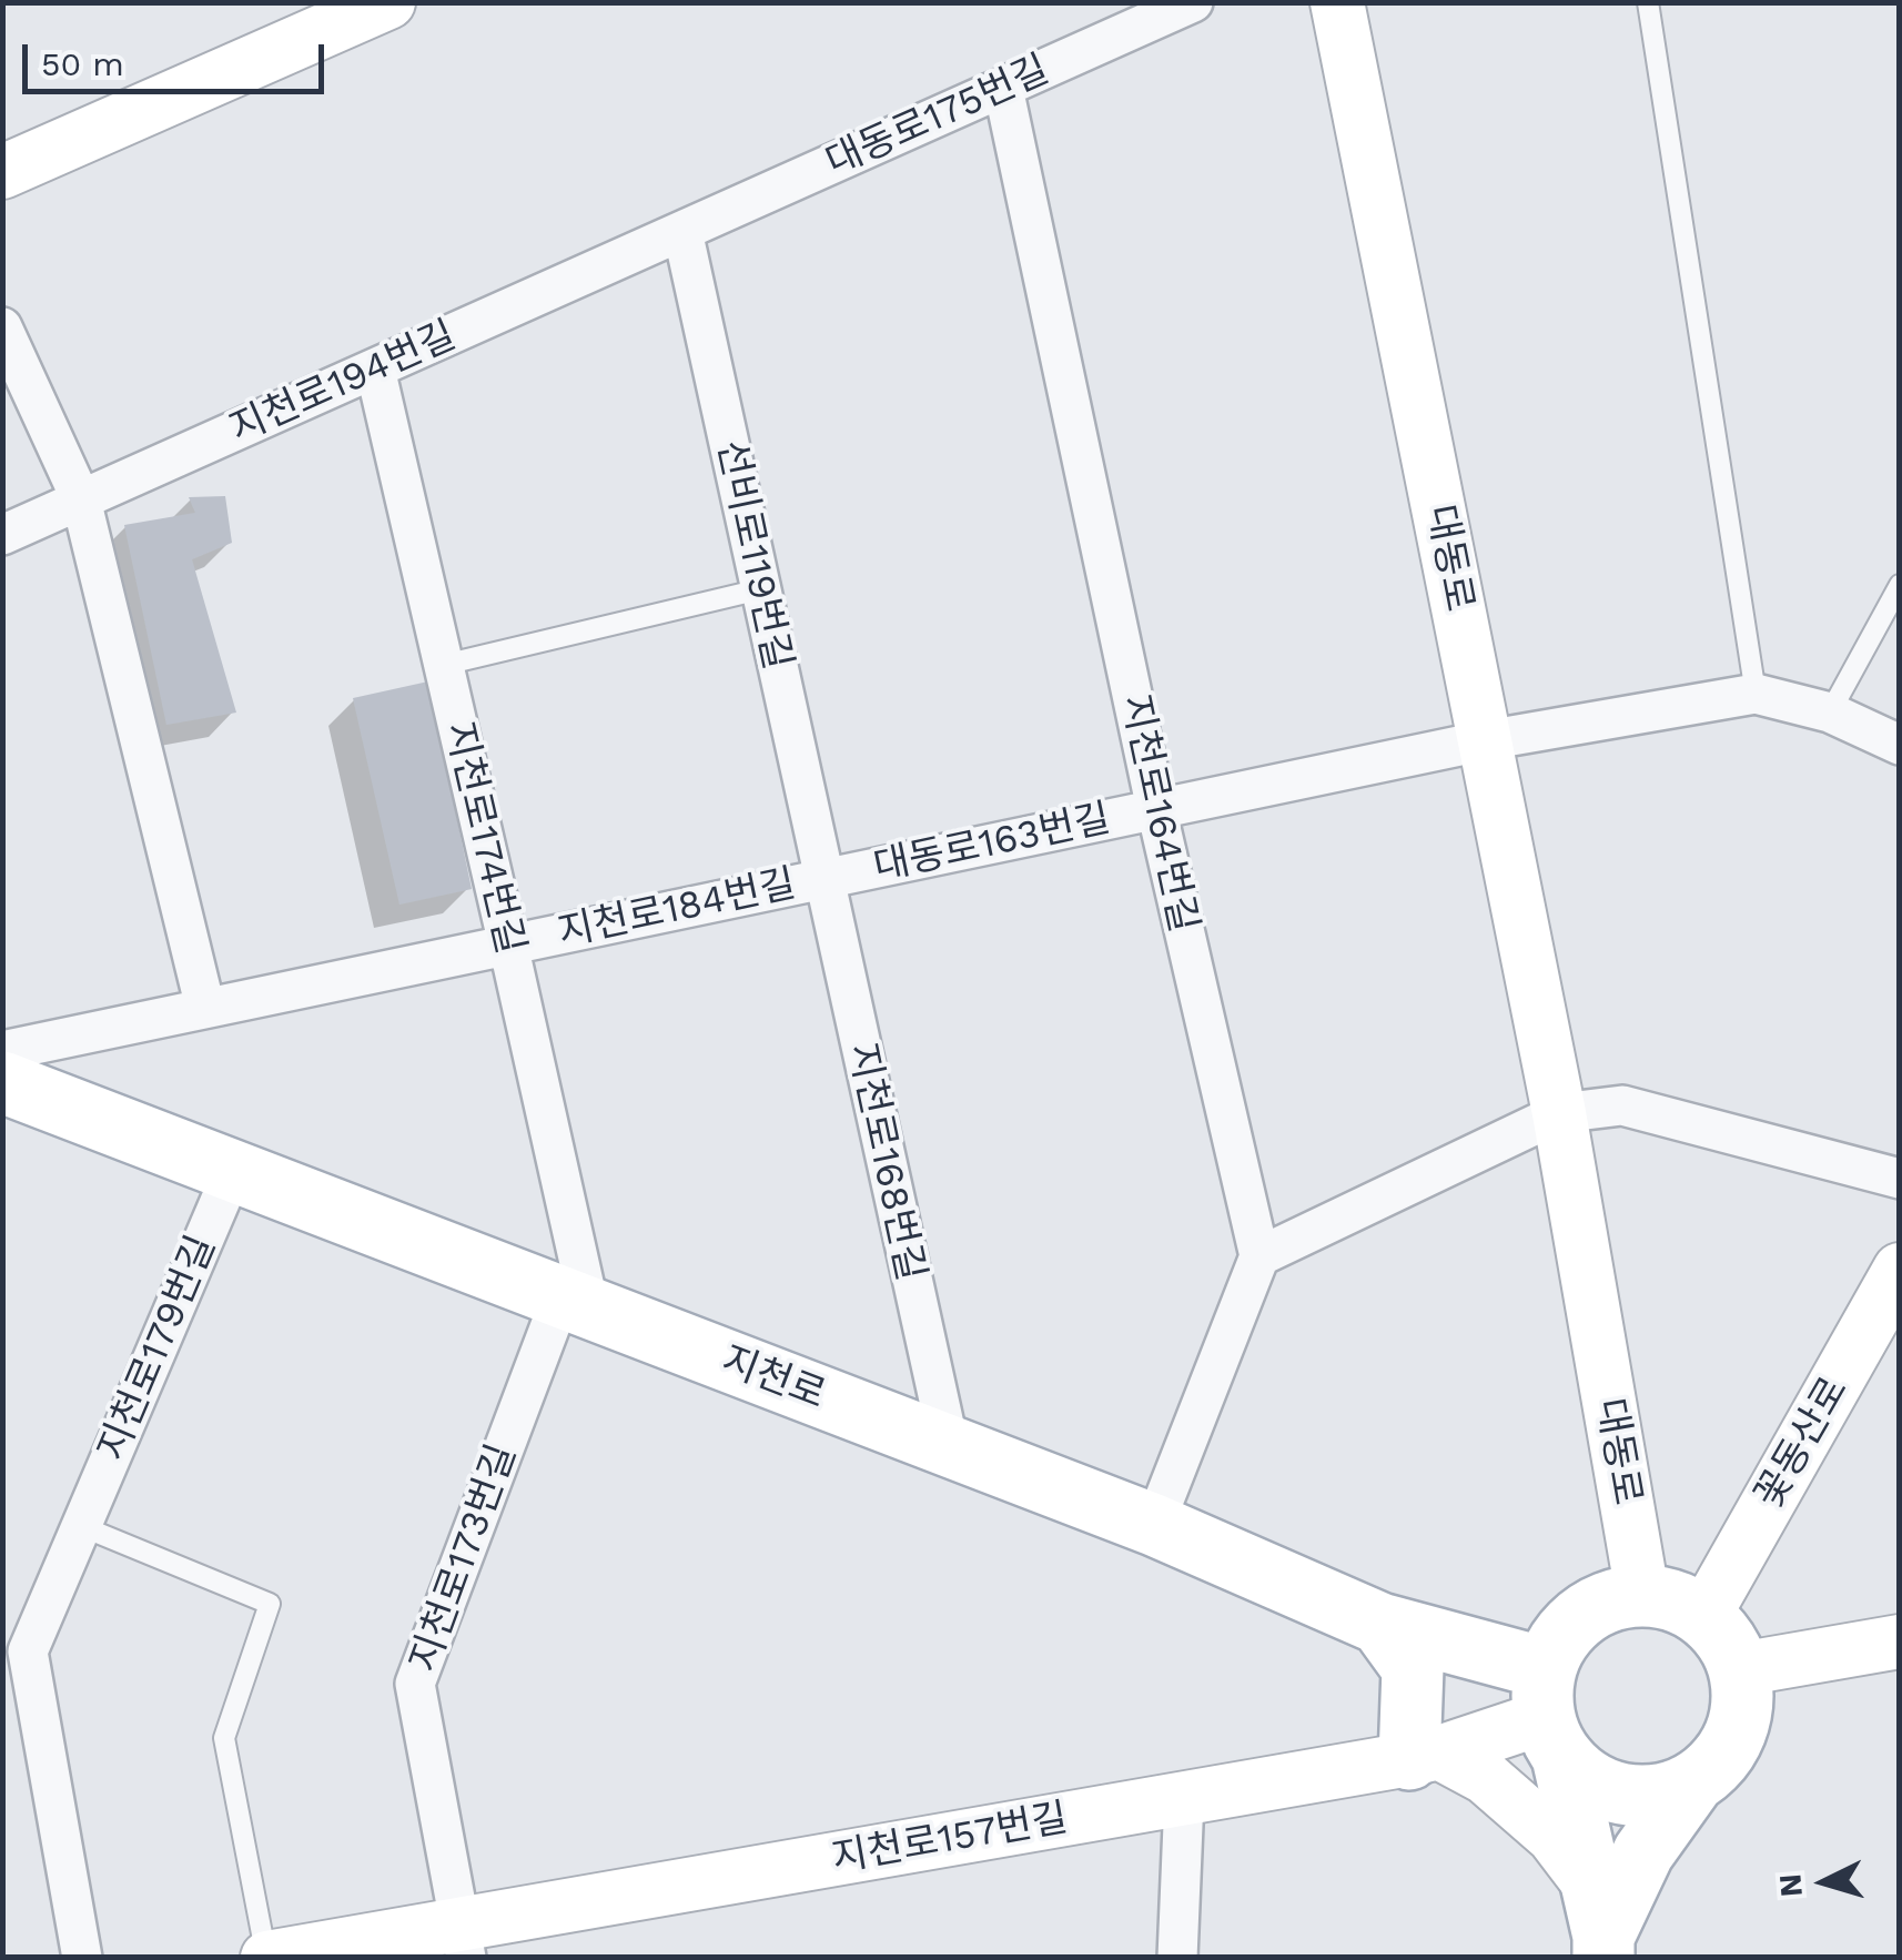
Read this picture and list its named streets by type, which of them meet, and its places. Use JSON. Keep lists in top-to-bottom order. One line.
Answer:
{"streets":{"main road":["지천로"],"street":["대동로175번길","지천로194번길","선비로119번길","대동로","지천로164번길","지천로174번길","대동로163번길","지천로184번길","지천로168번길","지천로179번길","꽃동산로","지천로173번길","지천로157번길"]},"crossings":[["대동로175번길","지천로194번길"],["대동로175번길","선비로119번길"],["대동로175번길","지천로164번길"],["지천로194번길","선비로119번길"],["지천로194번길","지천로174번길"],["선비로119번길","대동로163번길"],["선비로119번길","지천로184번길"],["선비로119번길","지천로168번길"],["대동로","대동로163번길"],["대동로","지천로"],["대동로","꽃동산로"],["대동로","지천로157번길"],["지천로164번길","대동로163번길"],["지천로174번길","지천로184번길"],["지천로174번길","지천로"],["지천로174번길","지천로173번길"],["대동로163번길","지천로184번길"],["대동로163번길","지천로168번길"],["지천로184번길","지천로168번길"],["지천로184번길","지천로"],["지천로168번길","지천로"],["지천로179번길","지천로"],["지천로","꽃동산로"],["지천로","지천로173번길"],["지천로","지천로157번길"],["꽃동산로","지천로157번길"],["지천로173번길","지천로157번길"]],"scale_bar":"50 m","north":"left"}
